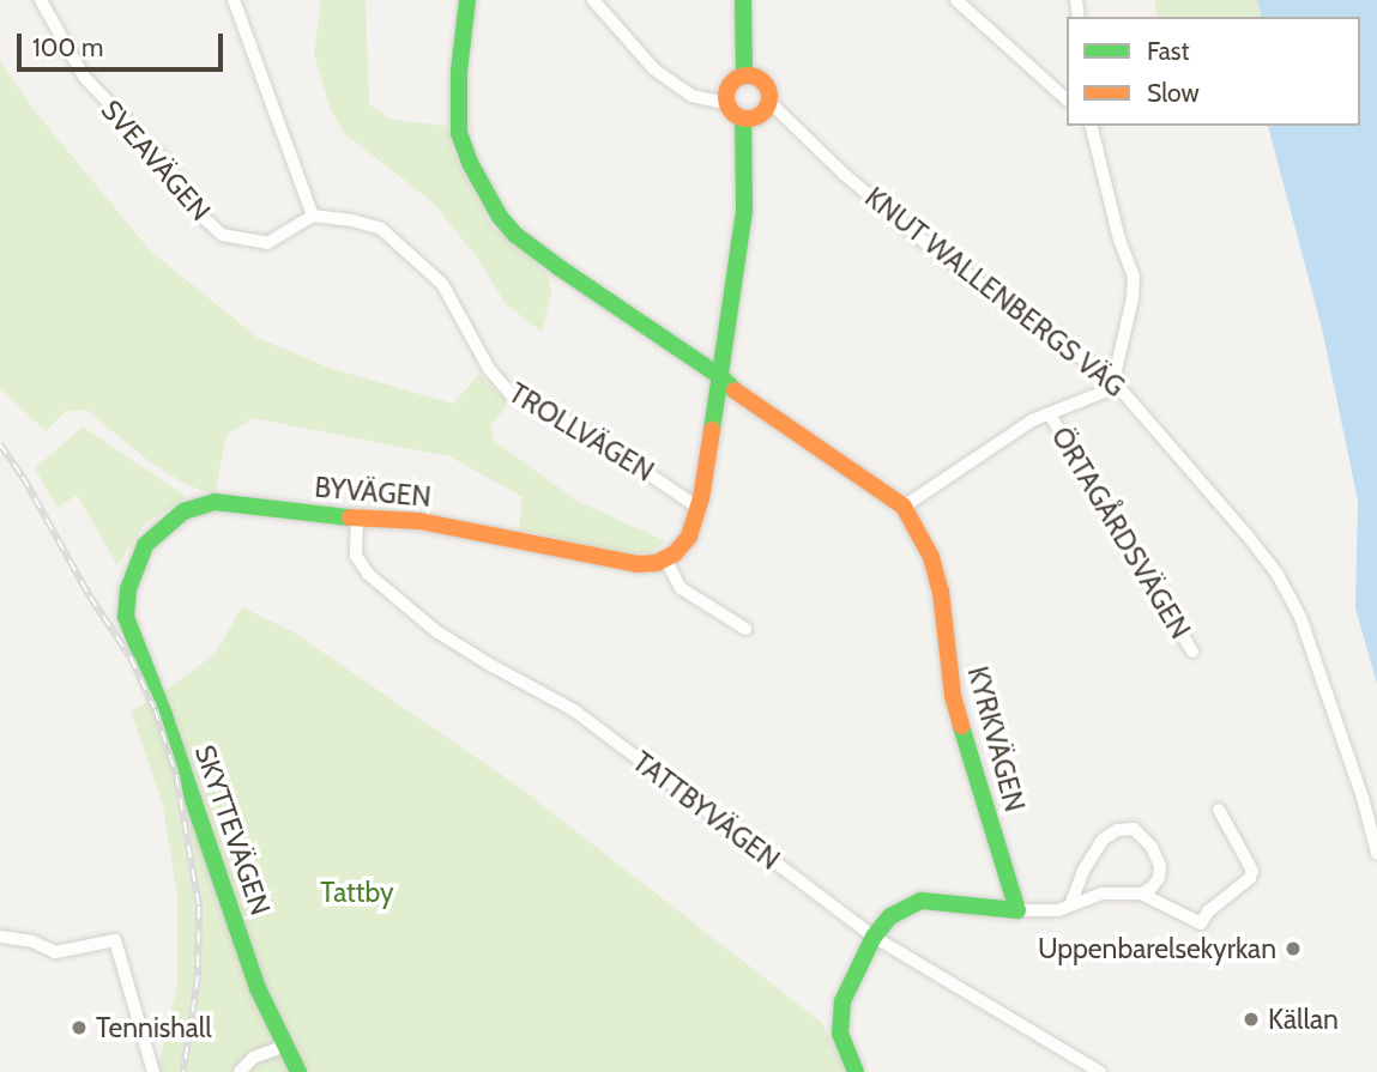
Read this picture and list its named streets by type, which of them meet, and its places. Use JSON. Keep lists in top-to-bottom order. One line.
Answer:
{"streets":{"street":["SVEAVÄGEN","KNUT WALLENBERGS VÄG","TROLLVÄGEN","BYVÄGEN","ÖRTAGÅRDSVÄGEN","KYRKVÄGEN","TATTBYVÄGEN","SKYTTEVÄGEN"]},"crossings":[["SVEAVÄGEN","TROLLVÄGEN"],["BYVÄGEN","TATTBYVÄGEN"],["BYVÄGEN","SKYTTEVÄGEN"]],"parks":["Tattby"],"places":["Uppenbarelsekyrkan","Källan","Tennishall"],"legend":["Fast","Slow"],"scale_bar":"100 m"}
